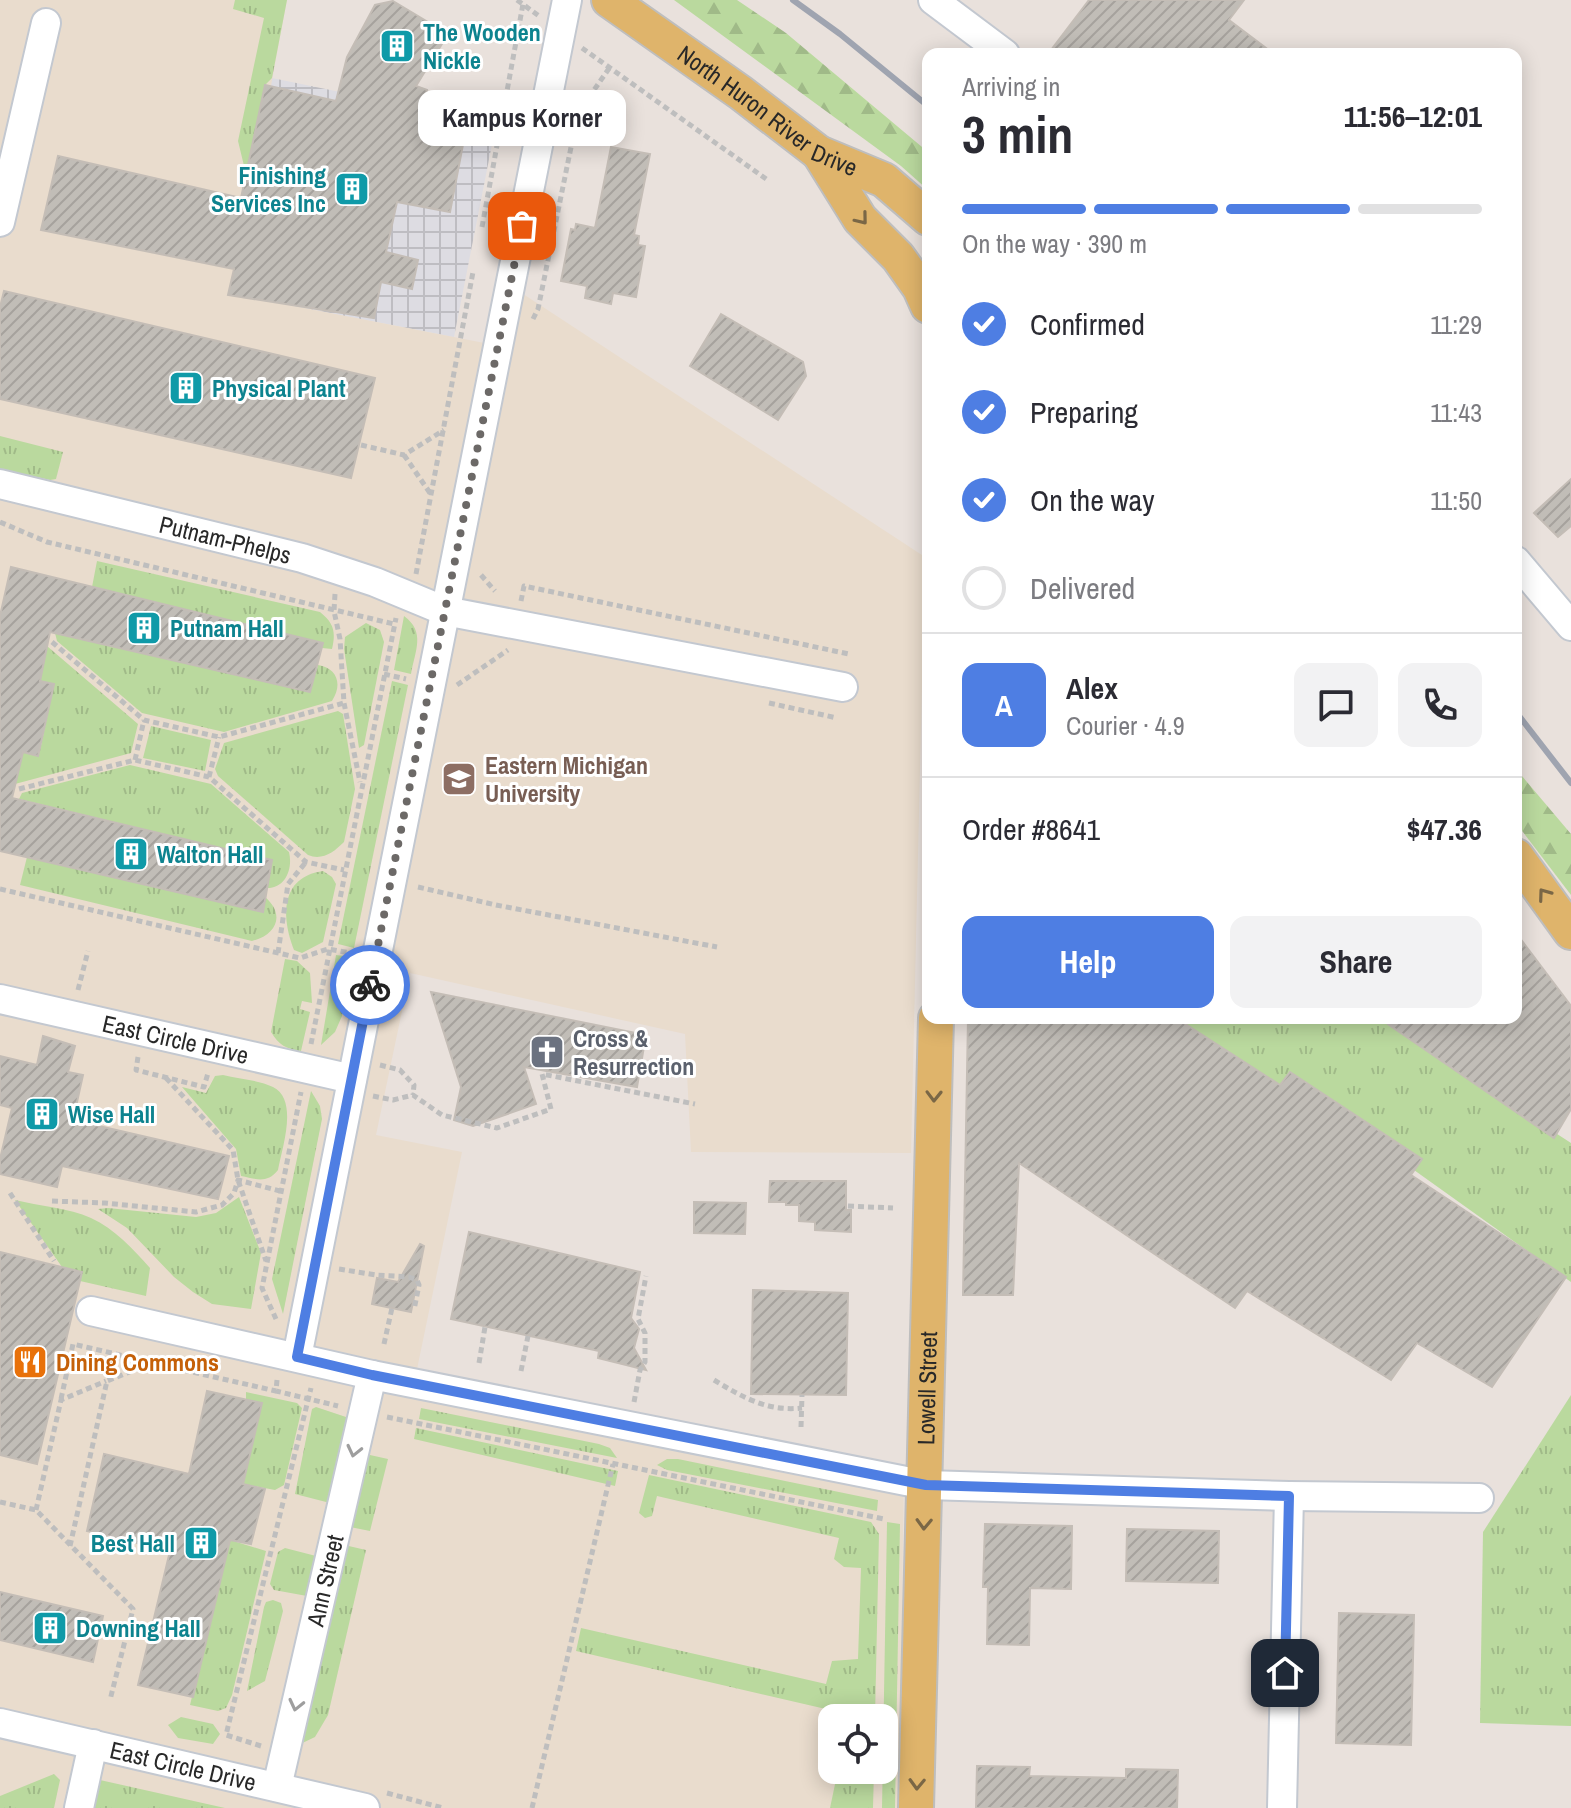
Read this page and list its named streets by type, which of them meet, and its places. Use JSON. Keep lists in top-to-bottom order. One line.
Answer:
{"streets":{"main road":["North Huron River Drive","Lowell Street"],"street":["Putnam-Phelps","East Circle Drive","Ann Street"]},"crossings":[["East Circle Drive","Ann Street"]],"one_way":["Lowell Street","Ann Street"],"places":{"building":["The Wooden Nickle","Finishing Services Inc","Physical Plant","Putnam Hall","Walton Hall","Wise Hall","Best Hall","Downing Hall"],"other":["Kampus Korner"],"school or university":["Eastern Michigan University"],"church":["Cross & Resurrection"],"restaurant":["Dining Commons"]},"page":{"heading":["3 min","Arriving in","11:56–12:01"],"panel":["Alex","Courier · 4.9","Order #8641","$47.36"],"bubble":"Kampus Korner","bar":"On the way · 390 m","list":[["Confirmed","11:29"],["Preparing","11:43"],["On the way","11:50"],"Delivered"],"round":"A","buttons":["Help","Share"]}}
